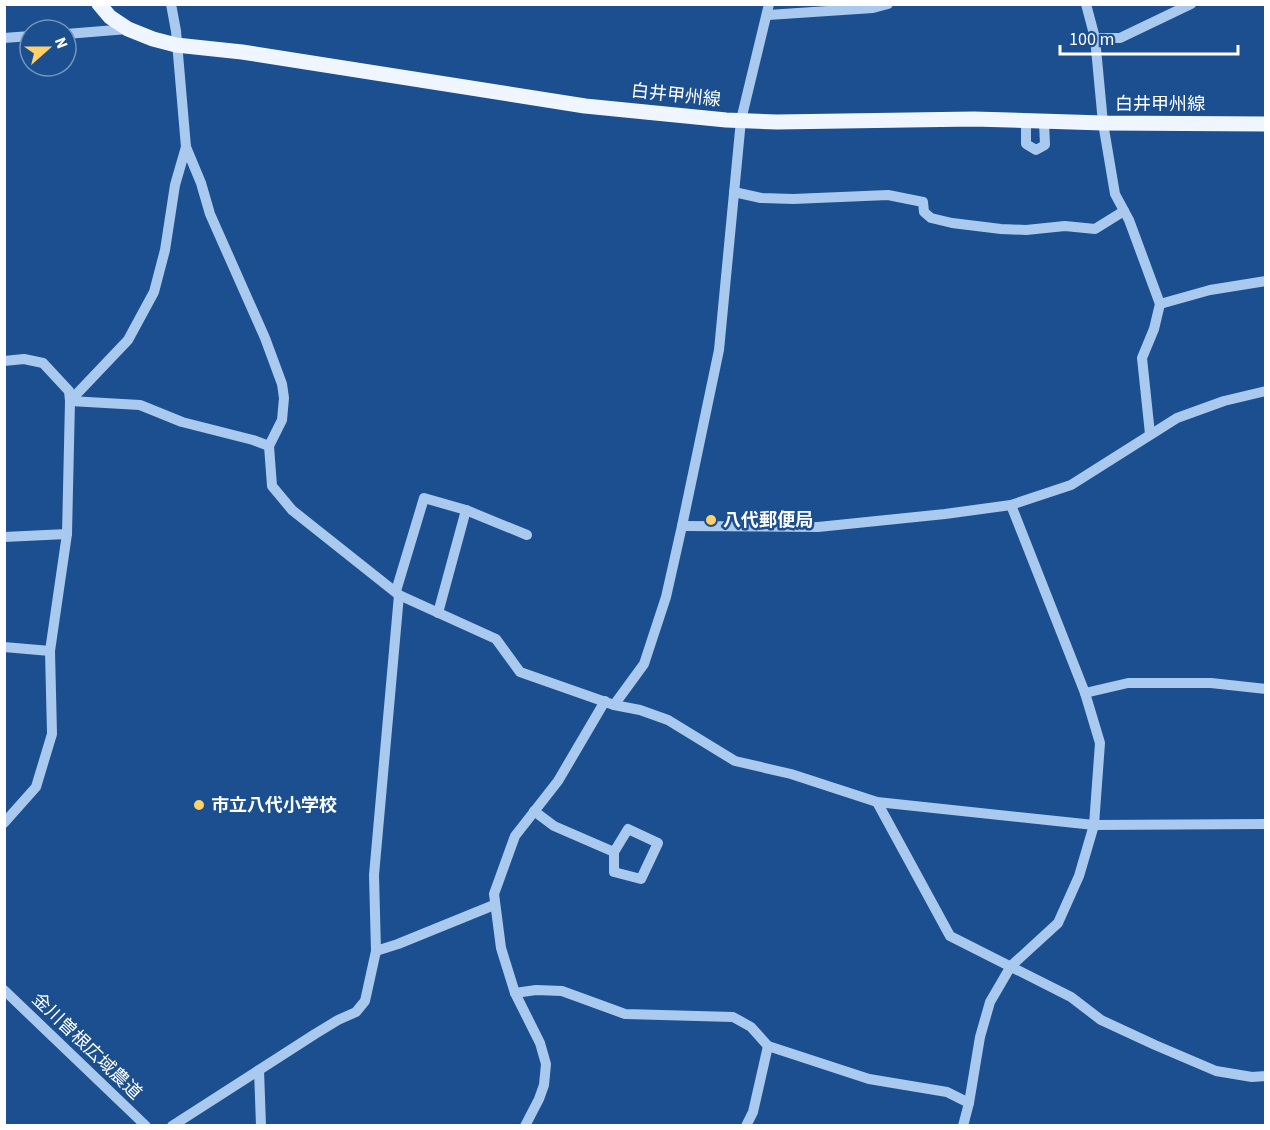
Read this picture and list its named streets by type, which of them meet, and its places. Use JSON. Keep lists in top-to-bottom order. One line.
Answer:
{"streets":{"main road":["白井甲州線"],"street":["金川曽根広域農道"]},"places":["八代郵便局","市立八代小学校"],"scale_bar":"100 m","north":"right"}
